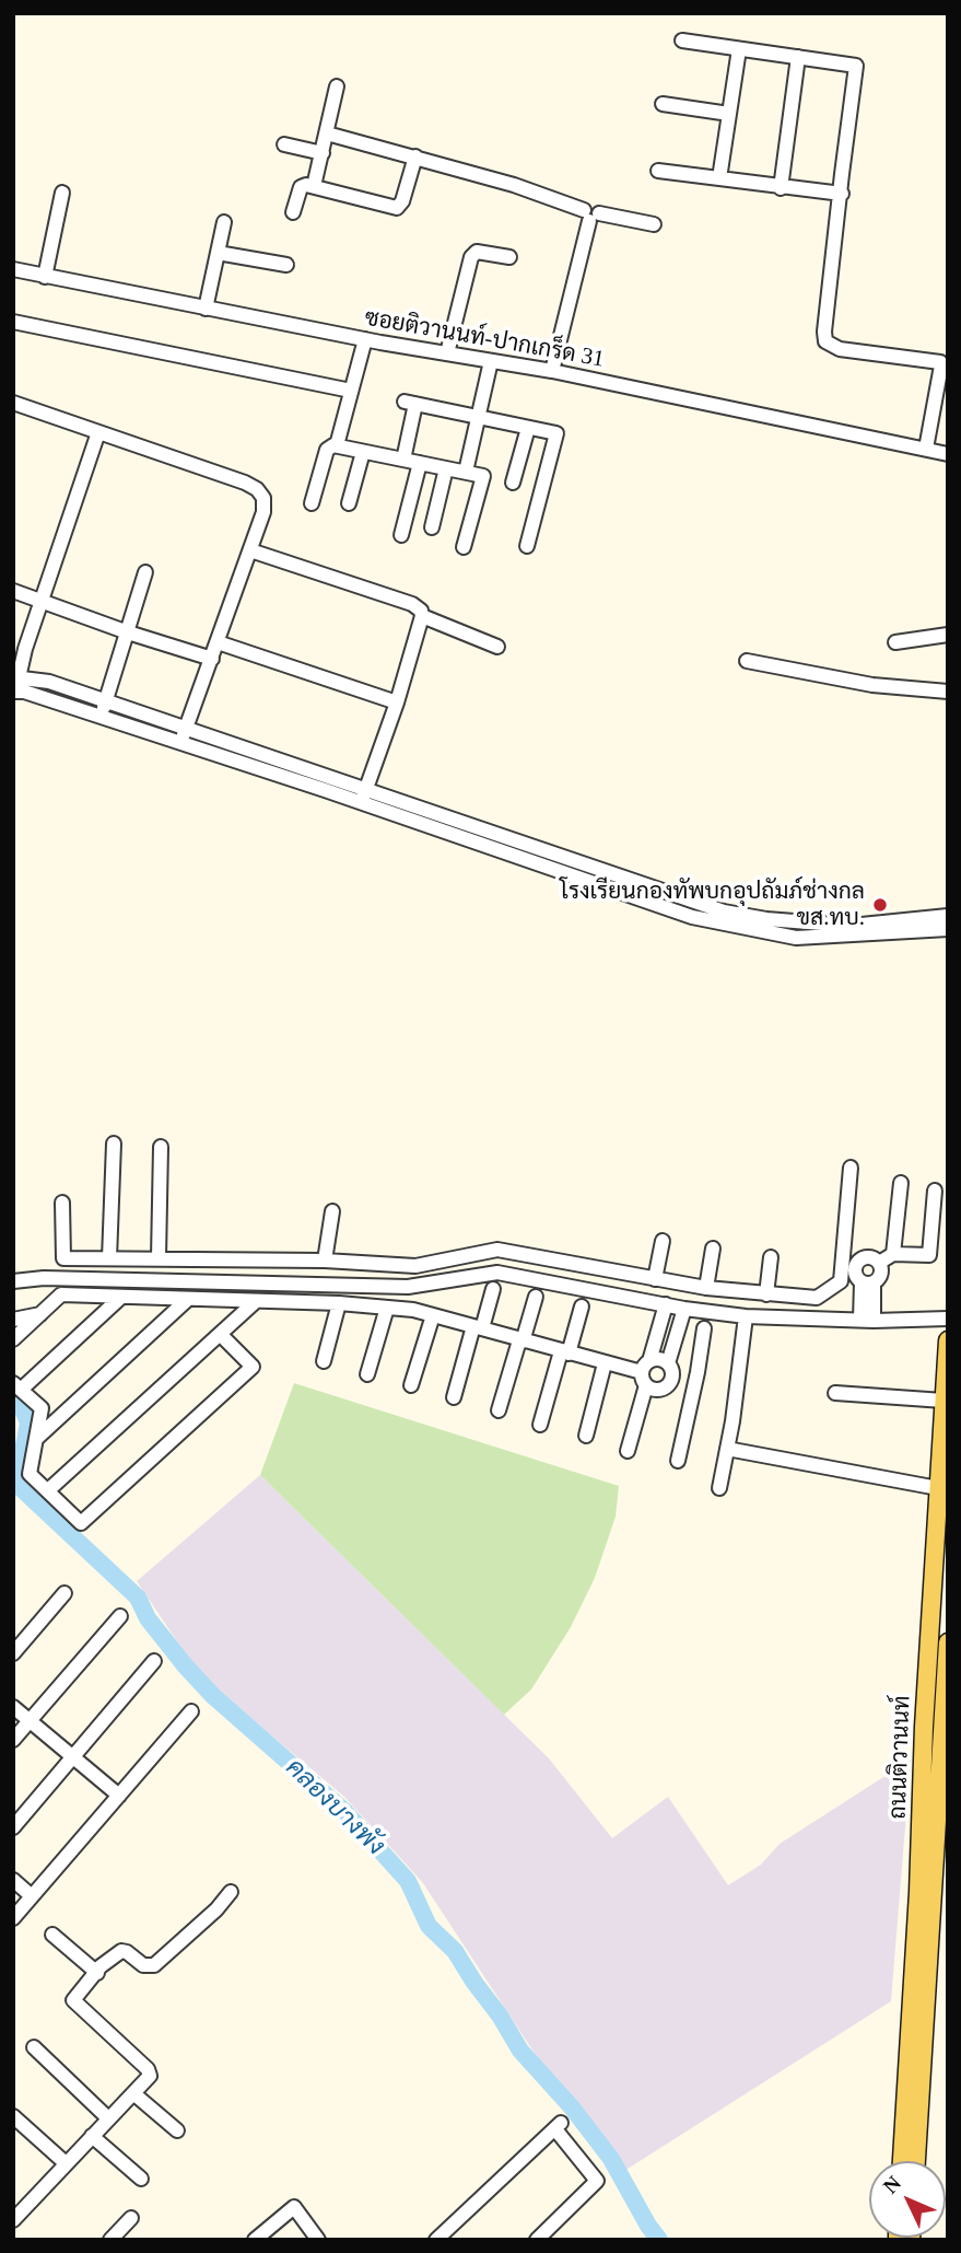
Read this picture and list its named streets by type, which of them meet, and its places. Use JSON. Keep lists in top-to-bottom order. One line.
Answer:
{"streets":{"main road":["ถนนติวานนท์"],"street":["ซอยติวานนท์-ปากเกร็ด 31"]},"water":["คลองบางพัง"],"places":["โรงเรียนกองทัพบกอุปถัมภ์ช่างกล ขส.ทบ."],"north":"top left"}
